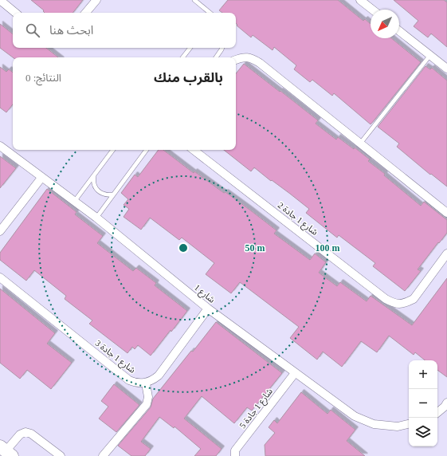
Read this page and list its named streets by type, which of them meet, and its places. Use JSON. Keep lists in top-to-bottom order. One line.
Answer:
{"streets":{"street":["شارع 1 جادة 2","شارع 1","شارع 1 جادة 3","شارع 1 جادة 5"]},"crossings":[["شارع 1","شارع 1 جادة 5"]],"north":"bottom left","page":{"search":"ابحث هنا","heading":["بالقرب منك","النتائج: 0"],"map_buttons":["+","−"]},"rings":["50 m","100 m"]}
